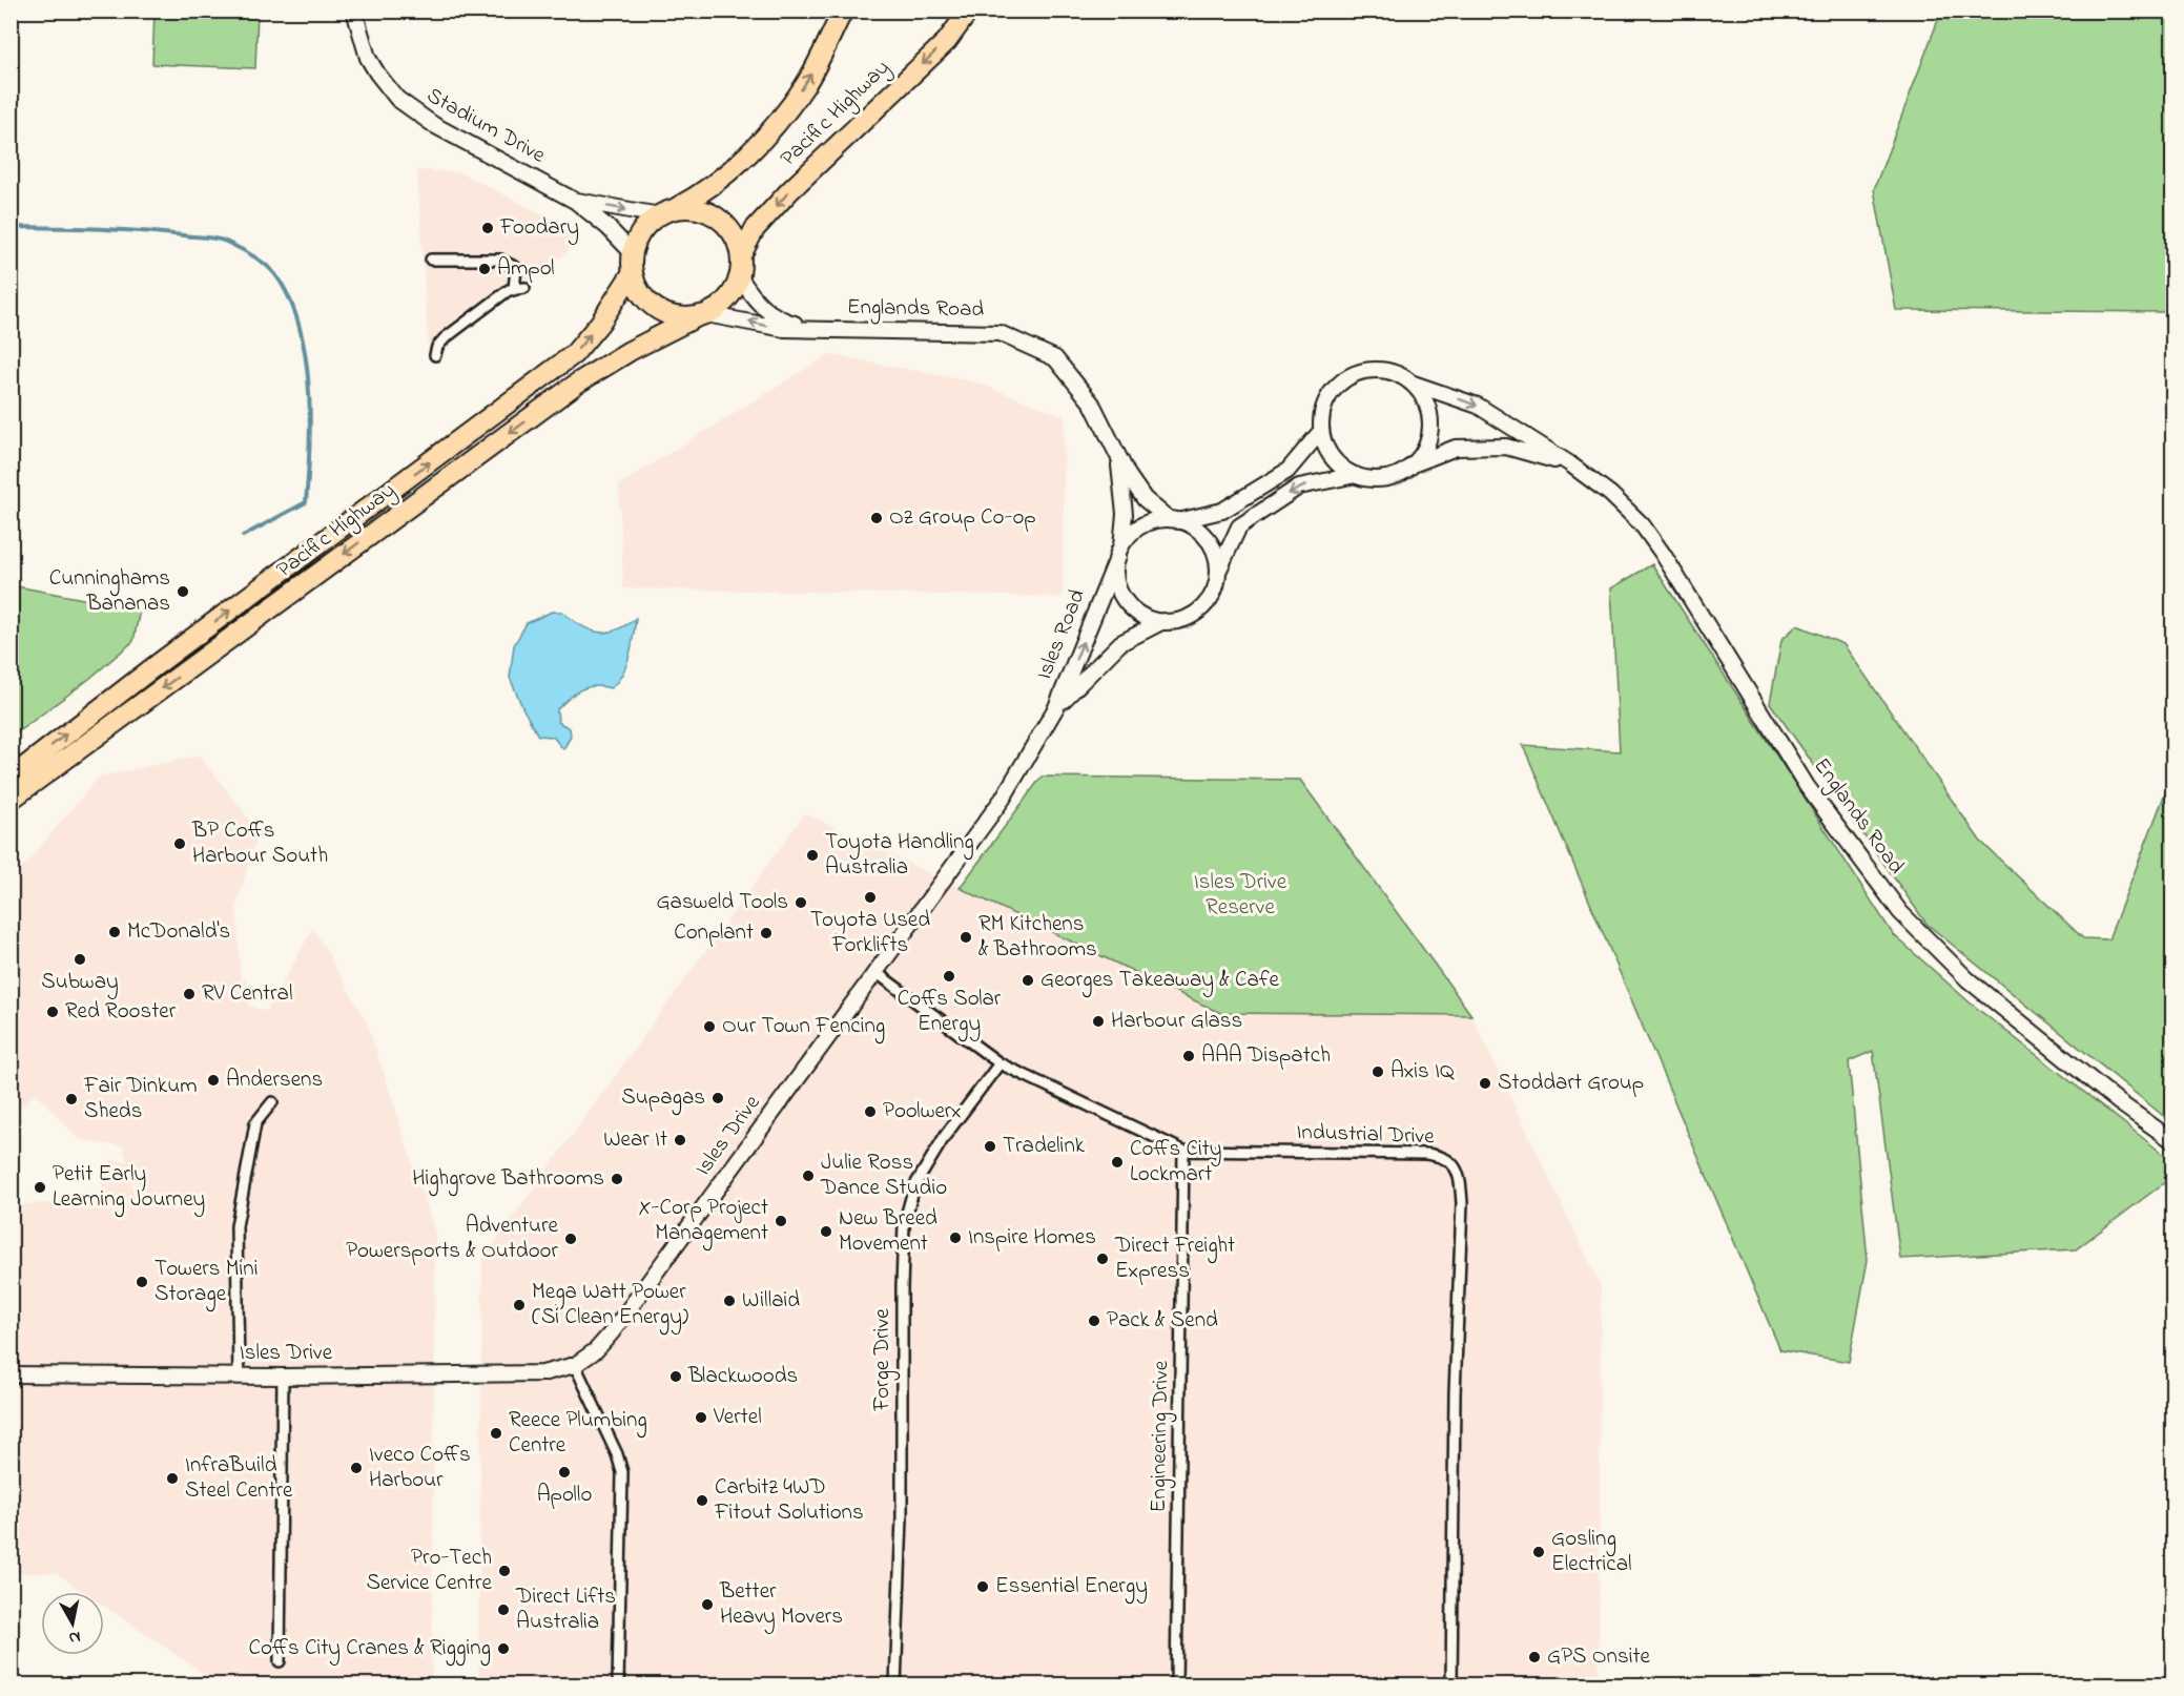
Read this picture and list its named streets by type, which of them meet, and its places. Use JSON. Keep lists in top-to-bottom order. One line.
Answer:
{"streets":{"highway":["Pacific Highway"],"street":["Stadium Drive","Englands Road","Isles Road","Industrial Drive","Isles Drive","Forge Drive","Engineering Drive"]},"crossings":[["Pacific Highway","Stadium Drive"],["Pacific Highway","Englands Road"],["Stadium Drive","Englands Road"],["Englands Road","Isles Road"],["Isles Road","Isles Drive"],["Industrial Drive","Isles Drive"],["Industrial Drive","Forge Drive"],["Industrial Drive","Engineering Drive"]],"one_way":["Isles Road"],"parks":["Isles Drive Reserve"],"places":["Foodary","Ampol","Oz Group Co-op","Cunninghams Bananas","BP Coffs Harbour South","Toyota Handling Australia","Toyota Used Forklifts","Gasweld Tools","McDonald's","Conplant","RM Kitchens & Bathrooms","Subway","Coffs Solar Energy","Georges Takeaway & Cafe","RV Central","Red Rooster","Harbour Glass","Our Town Fencing","AAA Dispatch","Axis IQ","Andersens","Stoddart Group","Supagas","Fair Dinkum Sheds","Poolwerx","Wear It","Tradelink","Coffs City Lockmart","Julie Ross Dance Studio","Highgrove Bathrooms","Petit Early Learning Journey","X-Corp Project Management","New Breed Movement","Inspire Homes","Adventure Powersports & Outdoor","Direct Freight Express","Towers Mini Storage","Willaid","Mega Watt Power (Si Clean Energy)","Pack & Send","Blackwoods","Vertel","Reece Plumbing Centre","Iveco Coffs Harbour","Apollo","InfraBuild Steel Centre","Carbitz 4WD Fitout Solutions","Gosling Electrical","Pro-Tech Service Centre","Essential Energy","Better Heavy Movers","Direct Lifts Australia","Coffs City Cranes & Rigging","GPS Onsite"],"north":"bottom"}
